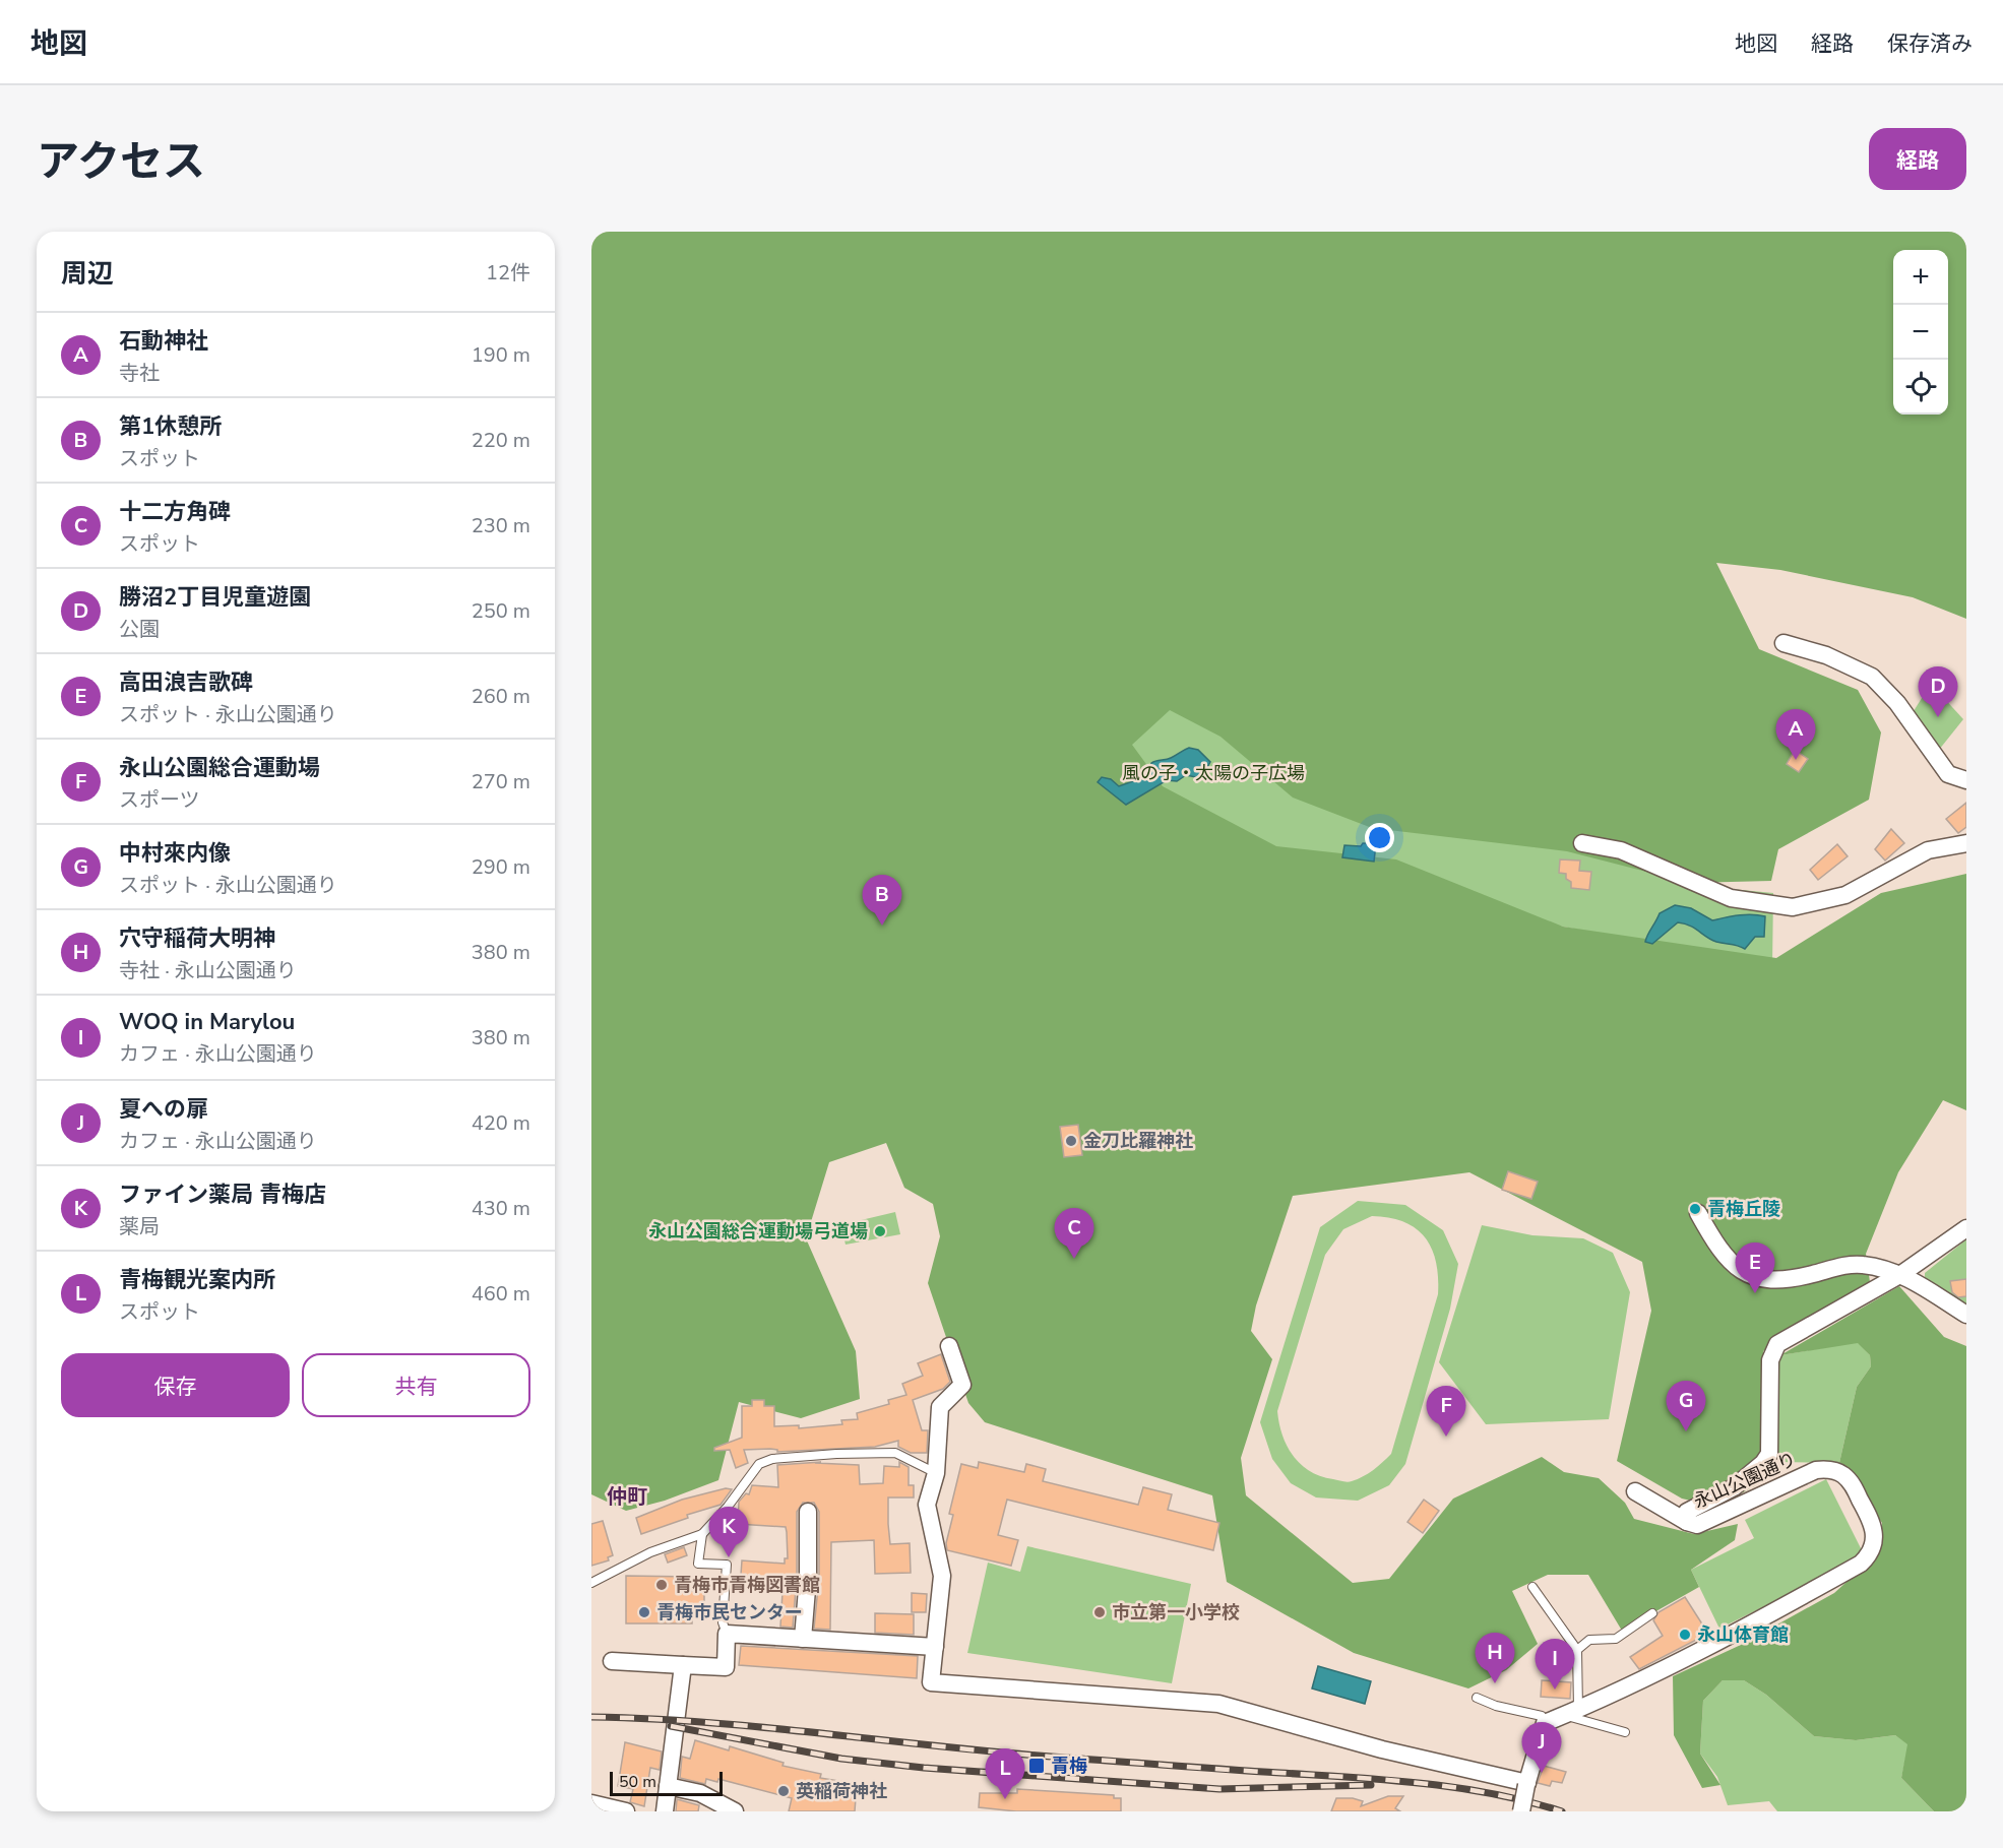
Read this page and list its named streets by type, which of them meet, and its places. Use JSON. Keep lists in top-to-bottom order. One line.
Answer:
{"streets":{"street":["永山公園通り"]},"districts":["仲町"],"parks":["風の子・太陽の子広場"],"places":{"other":["金刀比羅神社","青梅丘陵","永山公園総合運動場弓道場","青梅市青梅図書館","青梅市民センター","市立第一小学校","永山体育館","英稲荷神社"],"transit":["青梅"]},"scale_bar":"50 m","page":{"header":"地図","nav":["地図","経路","保存済み"],"title":"アクセス","buttons":["経路",["保存","共有"]],"heading":["周辺","12件"],"map_buttons":["+","−"],"list":[{"mark":"A","name":"石動神社","note":"寺社","value":"190 m"},{"mark":"B","name":"第1休憩所","note":"スポット","value":"220 m"},{"mark":"C","name":"十二方角碑","note":"スポット","value":"230 m"},{"mark":"D","name":"勝沼2丁目児童遊園","note":"公園","value":"250 m"},{"mark":"E","name":"高田浪吉歌碑","note":"スポット · 永山公園通り","value":"260 m"},{"mark":"F","name":"永山公園総合運動場","note":"スポーツ","value":"270 m"},{"mark":"G","name":"中村來内像","note":"スポット · 永山公園通り","value":"290 m"},{"mark":"H","name":"穴守稲荷大明神","note":"寺社 · 永山公園通り","value":"380 m"},{"mark":"I","name":"WOQ in Marylou","note":"カフェ · 永山公園通り","value":"380 m"},{"mark":"J","name":"夏への扉","note":"カフェ · 永山公園通り","value":"420 m"},{"mark":"K","name":"ファイン薬局 青梅店","note":"薬局","value":"430 m"},{"mark":"L","name":"青梅観光案内所","note":"スポット","value":"460 m"}],"pins":["D","A","B","C","E","G","F","K","H","I","J","L"],"scale":"50 m"}}
